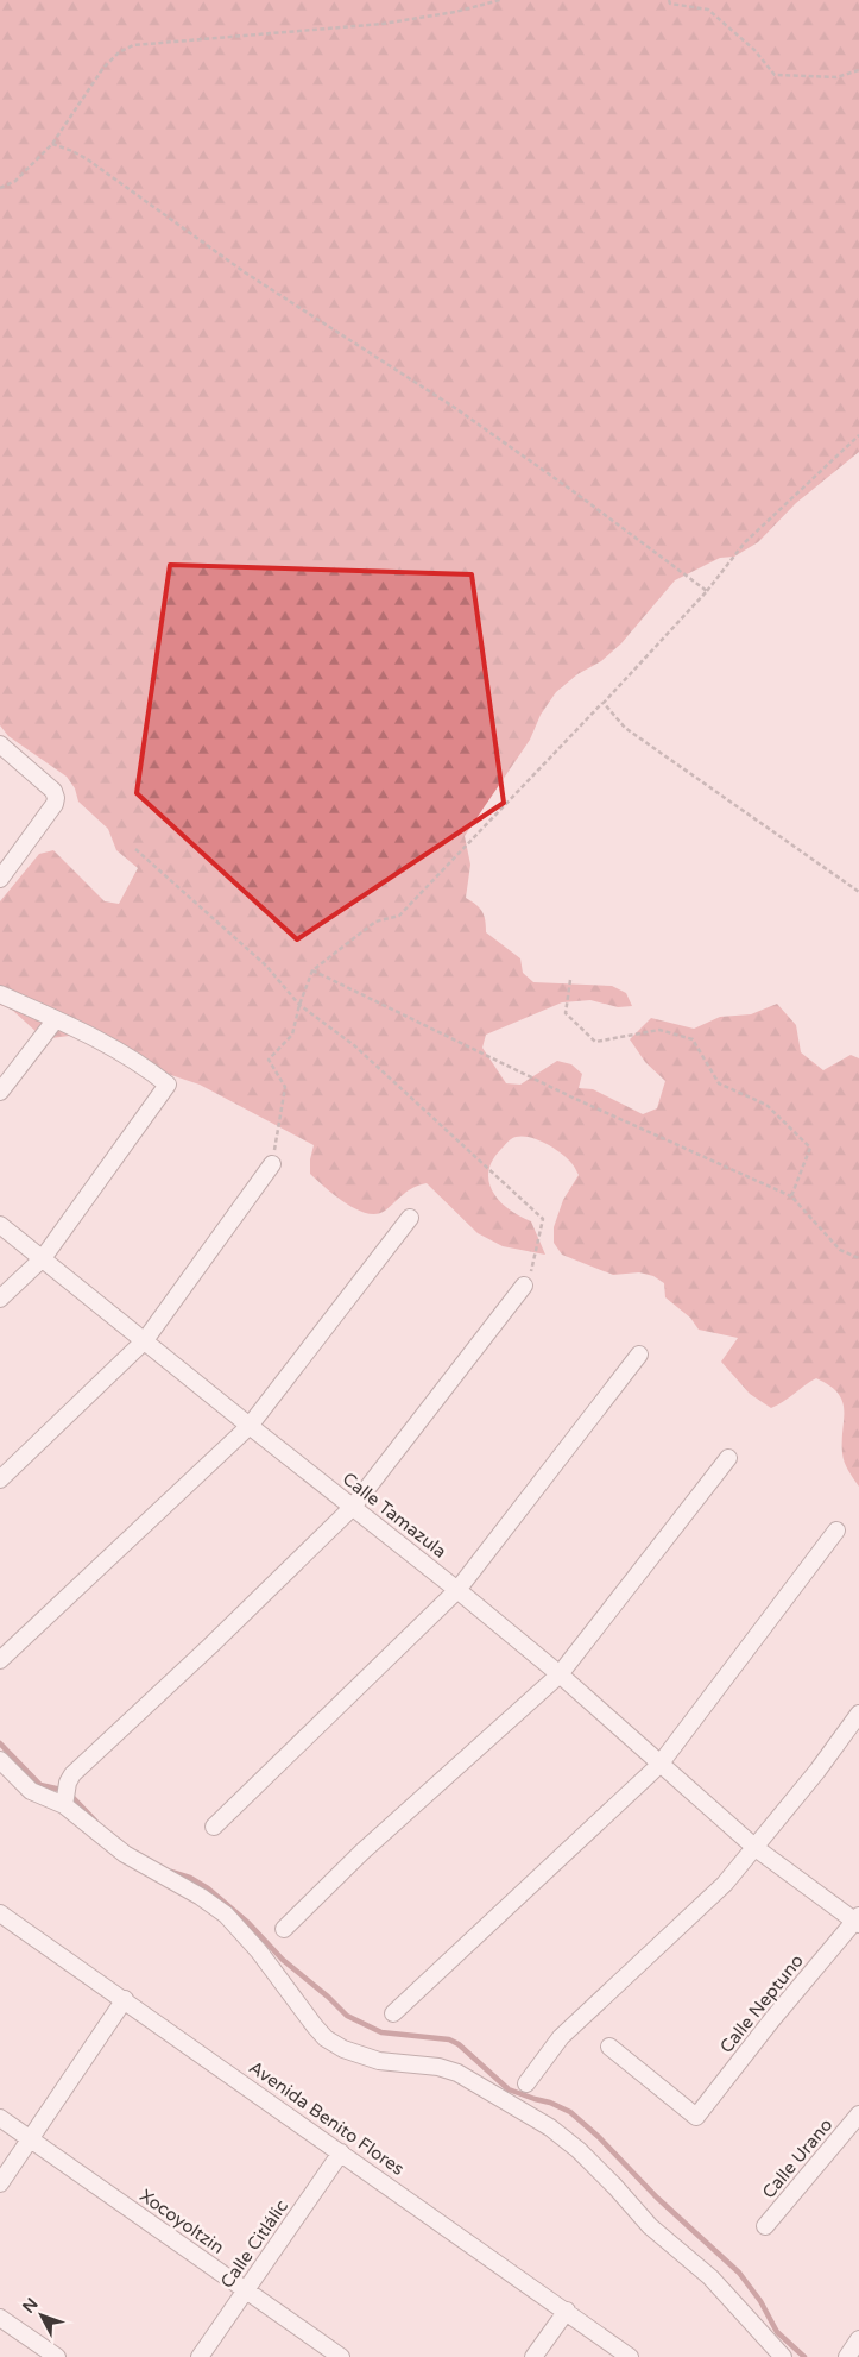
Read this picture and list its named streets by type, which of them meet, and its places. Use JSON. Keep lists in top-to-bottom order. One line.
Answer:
{"streets":{"street":["Calle Tamazula","Calle Neptuno","Avenida Benito Flores","Calle Urano","Xocoyoltzin","Calle Citlálic"]},"crossings":[["Calle Tamazula","Calle Neptuno"],["Avenida Benito Flores","Calle Citlálic"],["Xocoyoltzin","Calle Citlálic"]],"north":"top left"}
